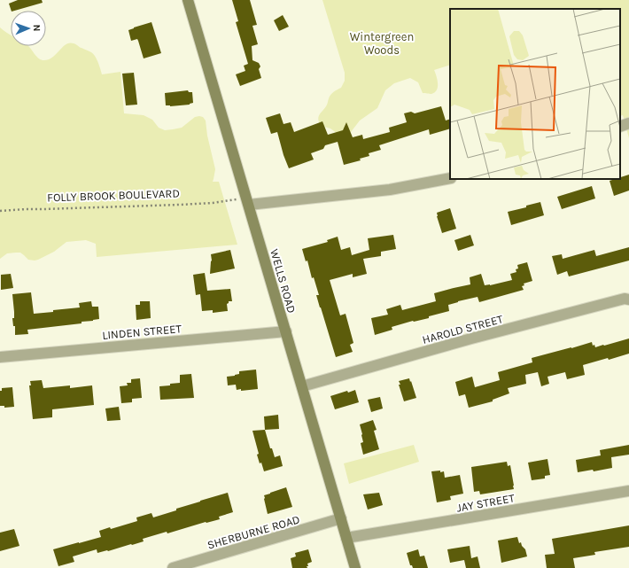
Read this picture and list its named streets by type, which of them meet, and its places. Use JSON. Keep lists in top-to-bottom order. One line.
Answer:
{"streets":{"main road":["WELLS ROAD"],"street":["HAROLD STREET","LINDEN STREET","JAY STREET","SHERBURNE ROAD"],"path":["FOLLY BROOK BOULEVARD"]},"crossings":[["WELLS ROAD","HAROLD STREET"],["WELLS ROAD","LINDEN STREET"],["WELLS ROAD","JAY STREET"],["WELLS ROAD","SHERBURNE ROAD"]],"parks":["Wintergreen Woods"],"north":"right"}
